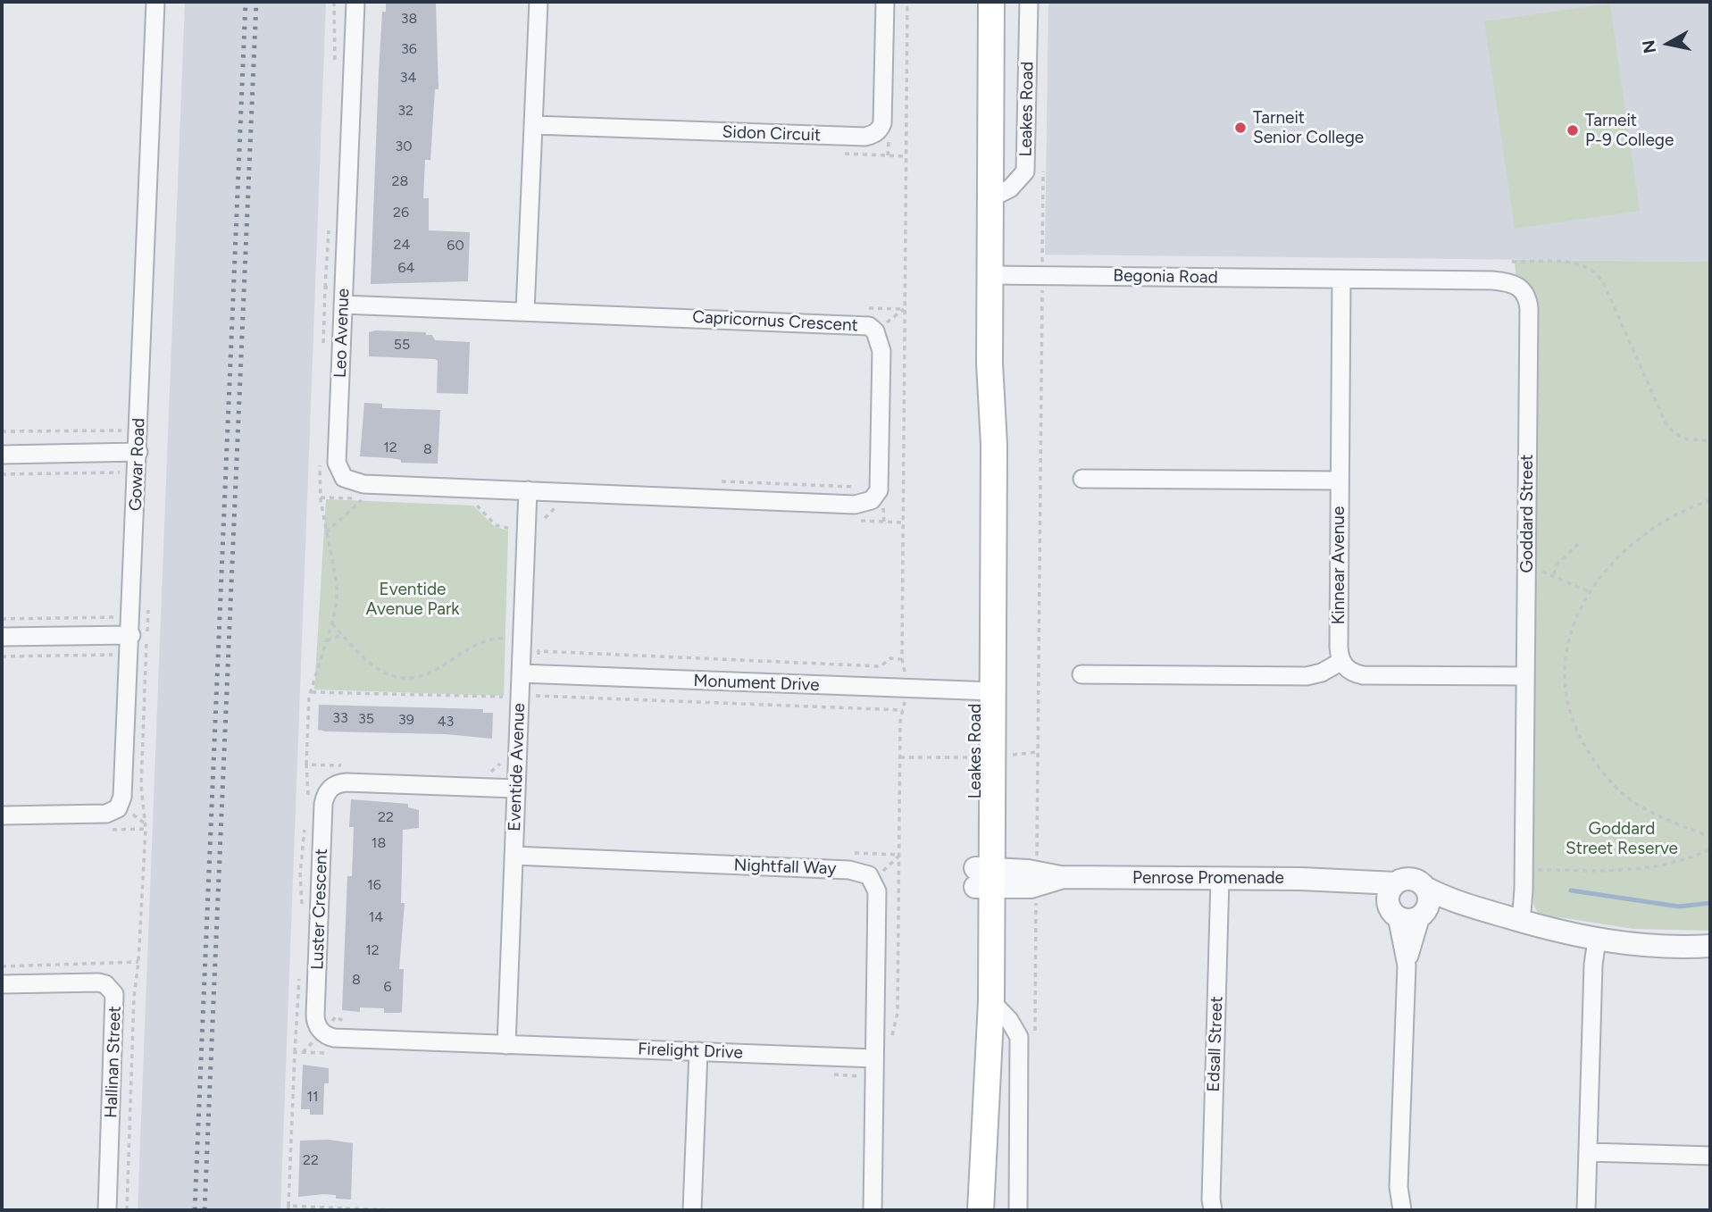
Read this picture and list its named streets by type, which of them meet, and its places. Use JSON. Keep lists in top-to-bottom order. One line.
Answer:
{"streets":{"main road":["Leakes Road"],"street":["Sidon Circuit","Begonia Road","Capricornus Crescent","Leo Avenue","Gowar Road","Goddard Street","Kinnear Avenue","Monument Drive","Eventide Avenue","Nightfall Way","Penrose Promenade","Luster Crescent","Edsall Street","Firelight Drive","Hallinan Street"]},"crossings":[["Leakes Road","Begonia Road"],["Leakes Road","Monument Drive"],["Leakes Road","Penrose Promenade"],["Begonia Road","Goddard Street"],["Begonia Road","Kinnear Avenue"],["Capricornus Crescent","Leo Avenue"],["Capricornus Crescent","Eventide Avenue"],["Goddard Street","Kinnear Avenue"],["Monument Drive","Eventide Avenue"],["Eventide Avenue","Nightfall Way"],["Eventide Avenue","Luster Crescent"],["Eventide Avenue","Firelight Drive"],["Nightfall Way","Firelight Drive"],["Penrose Promenade","Edsall Street"],["Luster Crescent","Firelight Drive"]],"parks":["Eventide Avenue Park","Goddard Street Reserve"],"places":["Tarneit Senior College","Tarneit P-9 College"],"house_numbers":["38","36","34","32","30","28","26","24","60","64","55","12","8","33","35","39","43","22","18","16","14","12","8","6","11","22"],"north":"left"}
